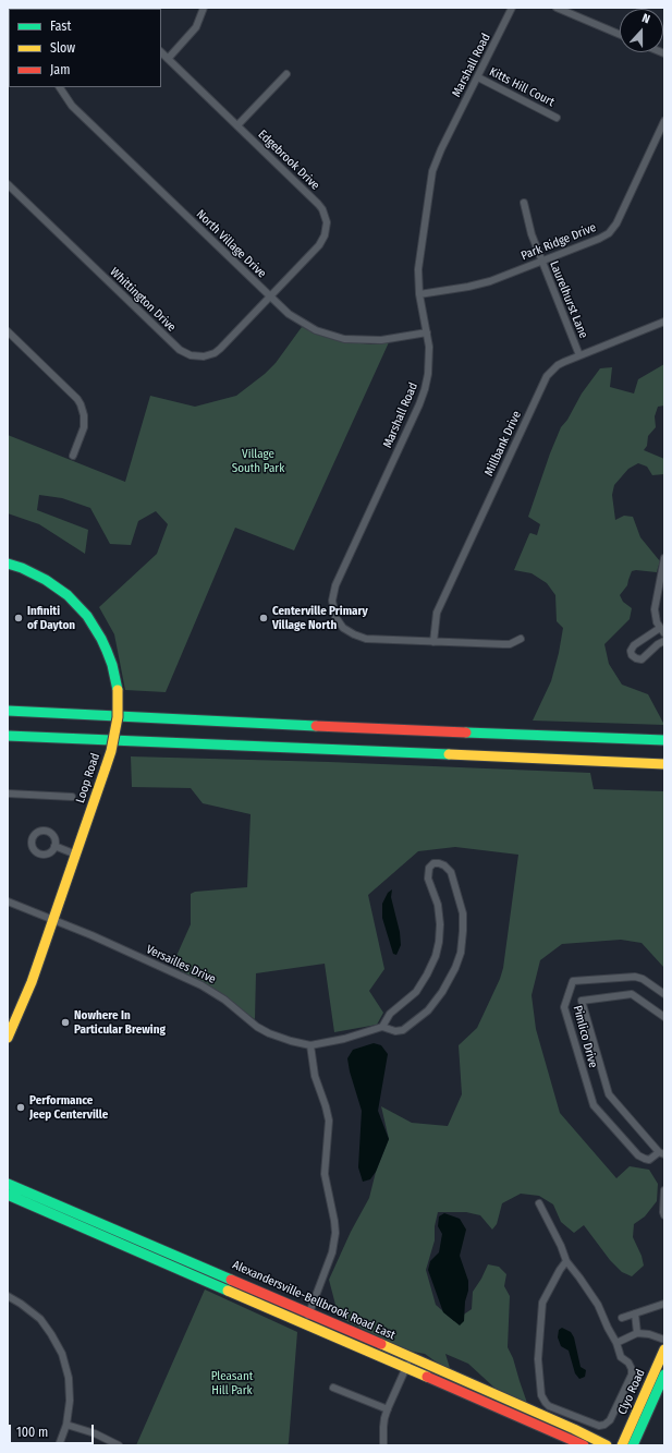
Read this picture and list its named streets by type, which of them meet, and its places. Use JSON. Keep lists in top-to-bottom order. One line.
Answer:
{"streets":{"main road":["Loop Road","Alexandersville-Bellbrook Road East","Clyo Road"],"street":["Marshall Road","Kitts Hill Court","Edgebrook Drive","Park Ridge Drive","North Village Drive","Whittington Drive","Laurelhurst Lane","Millbank Drive","Versailles Drive","Pimlico Drive"]},"crossings":[["Marshall Road","Kitts Hill Court"],["Marshall Road","Park Ridge Drive"],["Marshall Road","North Village Drive"],["Marshall Road","Millbank Drive"],["Edgebrook Drive","North Village Drive"],["Edgebrook Drive","Whittington Drive"],["Park Ridge Drive","Laurelhurst Lane"],["North Village Drive","Whittington Drive"],["Laurelhurst Lane","Millbank Drive"],["Loop Road","Versailles Drive"]],"parks":["Village South Park","Pleasant Hill Park"],"places":["Infiniti of Dayton","Centerville Primary Village North","Nowhere In Particular Brewing","Performance Jeep Centerville"],"legend":["Fast","Slow","Jam"],"scale_bar":"100 m","north":"top"}
